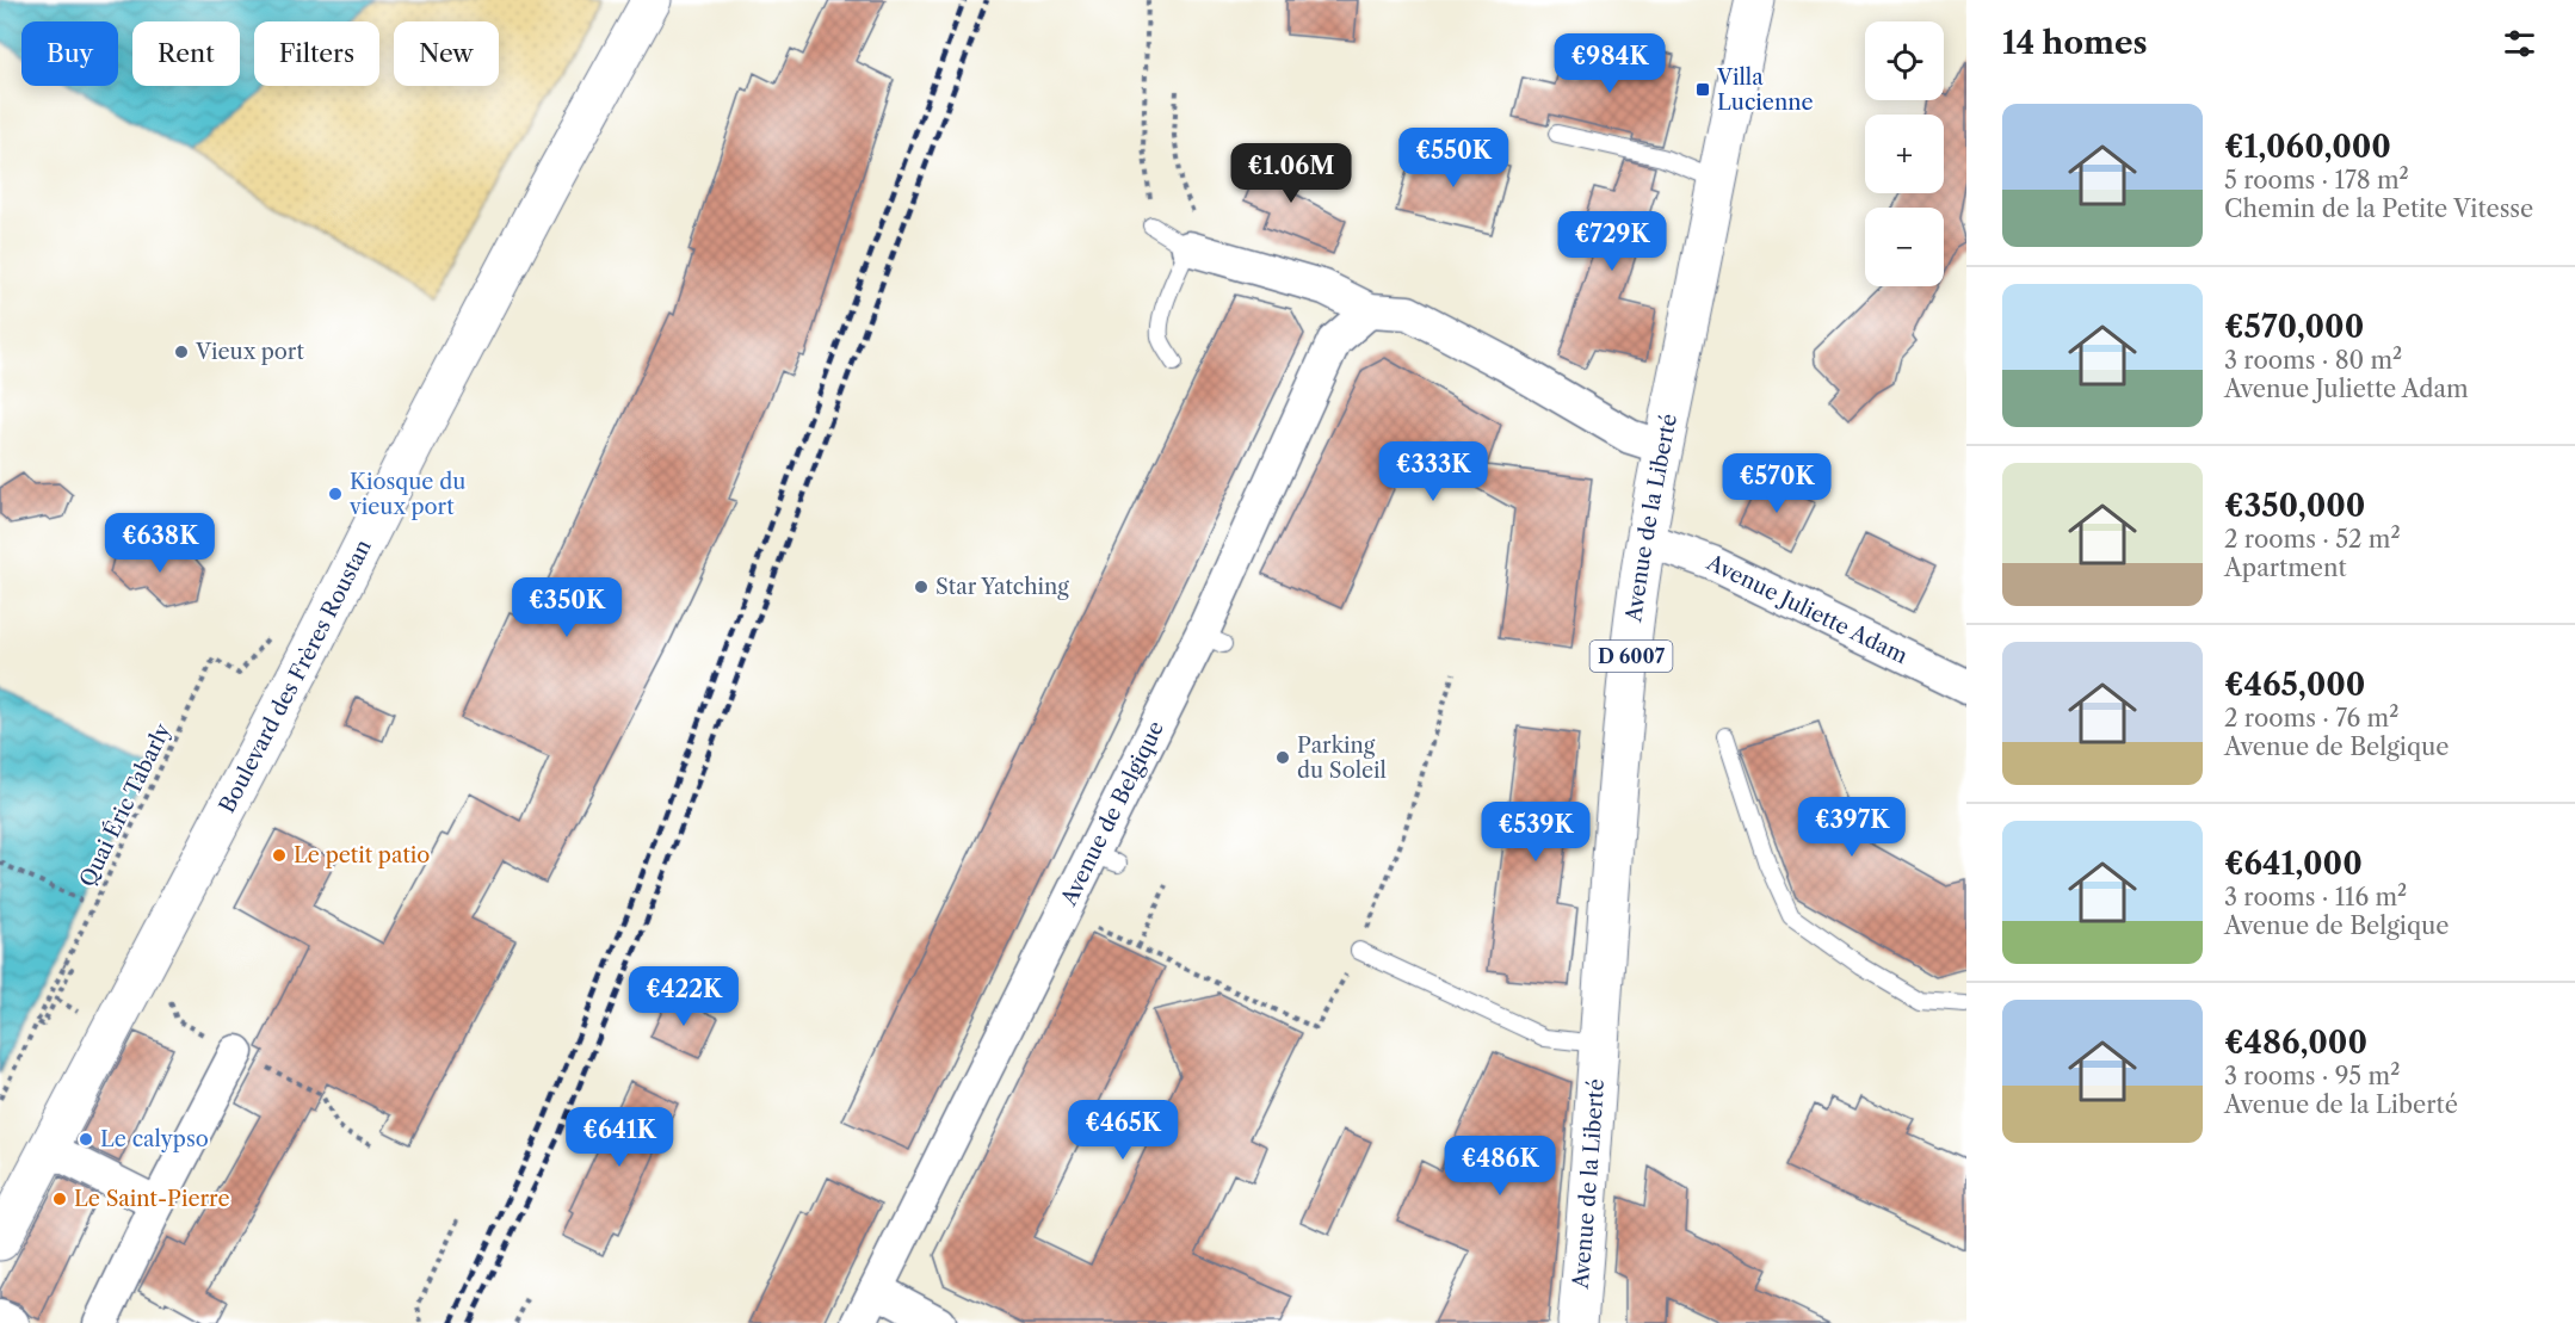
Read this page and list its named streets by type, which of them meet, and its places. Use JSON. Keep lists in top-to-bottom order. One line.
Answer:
{"streets":{"main road":["Avenue de la Liberté","D 6007","Boulevard des Frères Roustan"],"street":["Avenue Juliette Adam","Avenue de Belgique"],"path":["Quai Éric Tabarly"]},"crossings":[["Avenue de la Liberté","Avenue Juliette Adam"]],"places":{"transit":["Villa Lucienne"],"other":["Vieux port","Kiosque du vieux port","Star Yatching","Parking du Soleil","Le petit patio","Le calypso","Le Saint-Pierre"]},"page":{"heading":"14 homes","map_buttons":["+","−"],"chip":["Buy","Rent","Filters","New"],"price":["€984K","€550K","€1.06M","€729K","€333K","€570K","€638K","€350K","€397K","€539K","€422K","€465K","€641K","€486K"],"list":[{"name":"€1,060,000","note":"5 rooms · 178 m² · Chemin de la Petite Vitesse"},{"name":"€570,000","note":"3 rooms · 80 m² · Avenue Juliette Adam"},{"name":"€350,000","note":"2 rooms · 52 m² · Apartment"},{"name":"€465,000","note":"2 rooms · 76 m² · Avenue de Belgique"},{"name":"€641,000","note":"3 rooms · 116 m² · Avenue de Belgique"},{"name":"€486,000","note":"3 rooms · 95 m² · Avenue de la Liberté"}]}}
